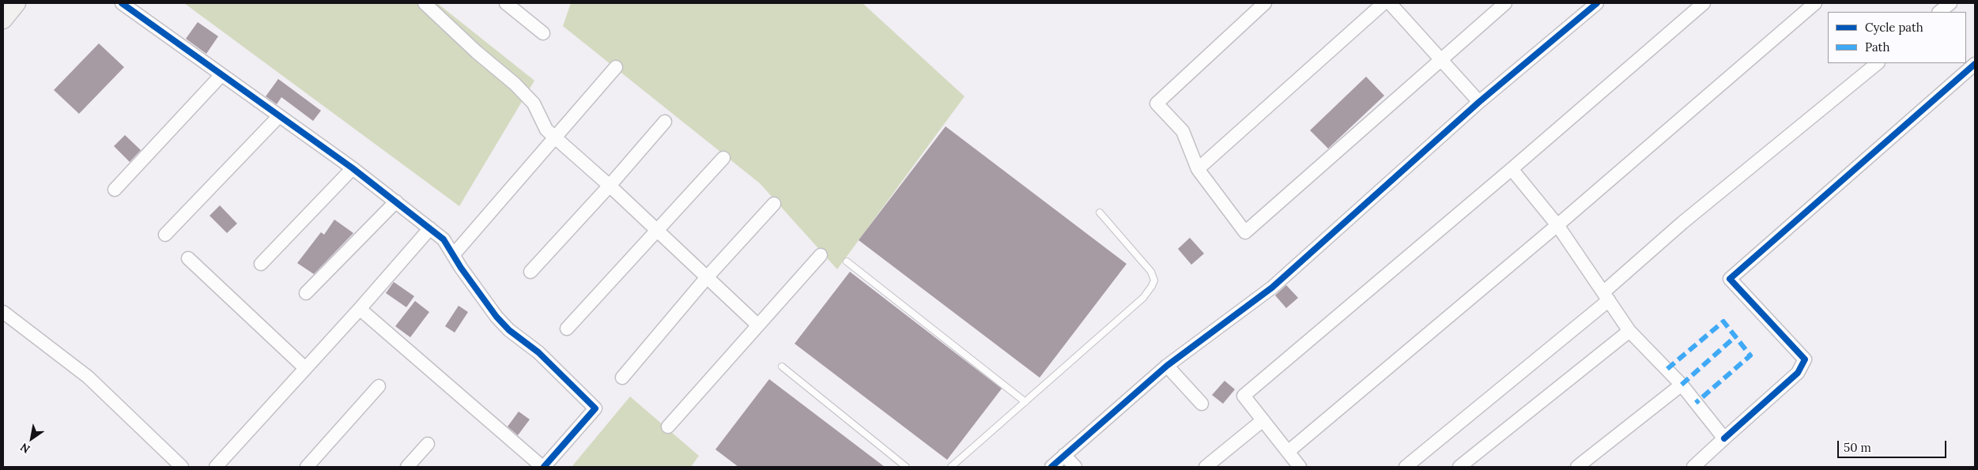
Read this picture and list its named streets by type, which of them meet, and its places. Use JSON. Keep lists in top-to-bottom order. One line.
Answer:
{"legend":["Cycle path","Path"],"scale_bar":"50 m","north":"bottom left"}
